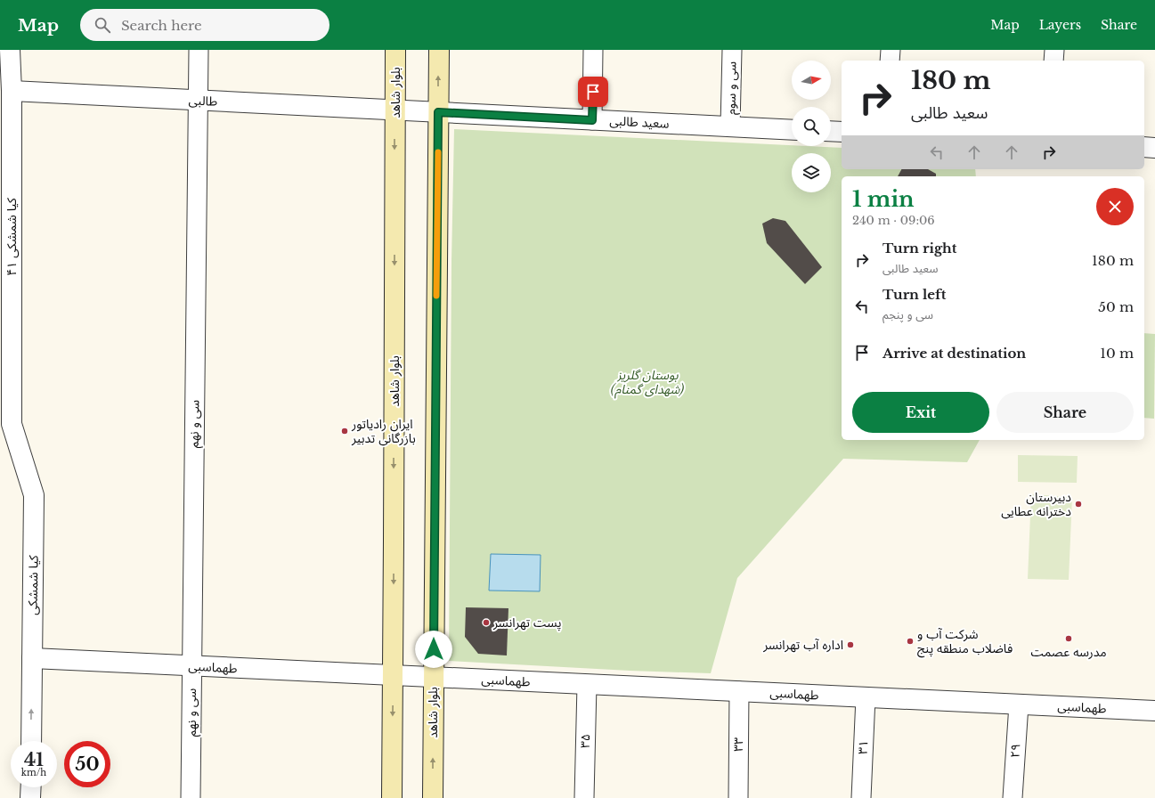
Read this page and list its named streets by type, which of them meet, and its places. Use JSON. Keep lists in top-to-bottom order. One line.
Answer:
{"streets":{"main road":["بلوار شاهد"],"street":["سی و سوم","طالبی","سعید طالبی","۴۱ کیا شمشکی","سی و نهم","کیا شمشکی","طهماسبی","۳۵","۳۳","۳۱","۲۹"]},"crossings":[["سی و سوم","سعید طالبی"],["بلوار شاهد","طالبی"],["بلوار شاهد","سعید طالبی"],["بلوار شاهد","طهماسبی"],["طالبی","سعید طالبی"],["طالبی","۴۱ کیا شمشکی"],["طالبی","سی و نهم"],["۴۱ کیا شمشکی","کیا شمشکی"],["سی و نهم","طهماسبی"],["کیا شمشکی","طهماسبی"],["طهماسبی","۳۵"],["طهماسبی","۳۳"],["طهماسبی","۳۱"],["طهماسبی","۲۹"]],"parks":["بوستان گلریز (شهدای گمنام)"],"places":["ایران رادیاتور بازرگانی تدبیر","دبیرستان دخترانه عطایی","پست تهرانسر","مدرسه عصمت","شرکت آب و فاضلاب منطقه پنج","اداره آب تهرانسر"],"north":"right","page":{"header":"Map","search":"Search here","nav":["Map","Layers","Share"],"turn":["180 m","سعید طالبی"],"heading":["1 min","240 m · 09:06"],"list":[{"name":"Turn right","note":"سعید طالبی","value":"180 m"},{"name":"Turn left","note":"سی و پنجم","value":"50 m"},{"name":"Arrive at destination","value":"10 m"}],"buttons":["Exit","Share"],"speed":"41 km/h","limit":"50"}}
